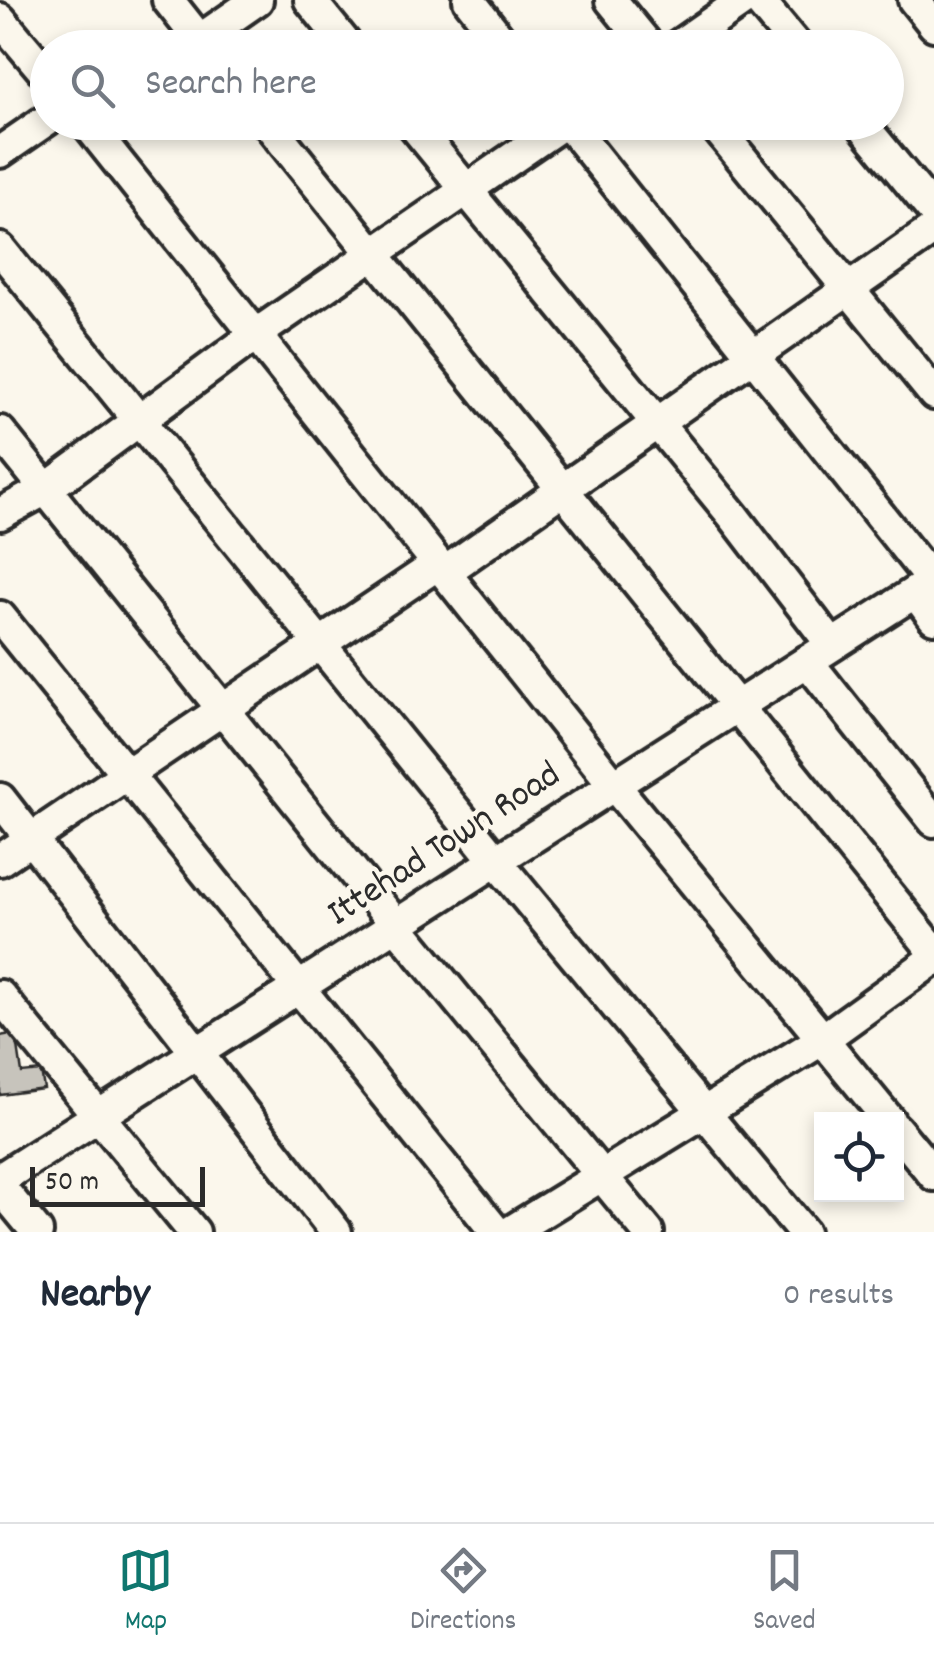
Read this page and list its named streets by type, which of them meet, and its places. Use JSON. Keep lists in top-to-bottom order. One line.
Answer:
{"streets":{"street":["Ittehad Town Road"]},"scale_bar":"50 m","page":{"search":"Search here","scale":"50 m","heading":["Nearby","0 results"],"nav":["Map","Directions","Saved"]}}
